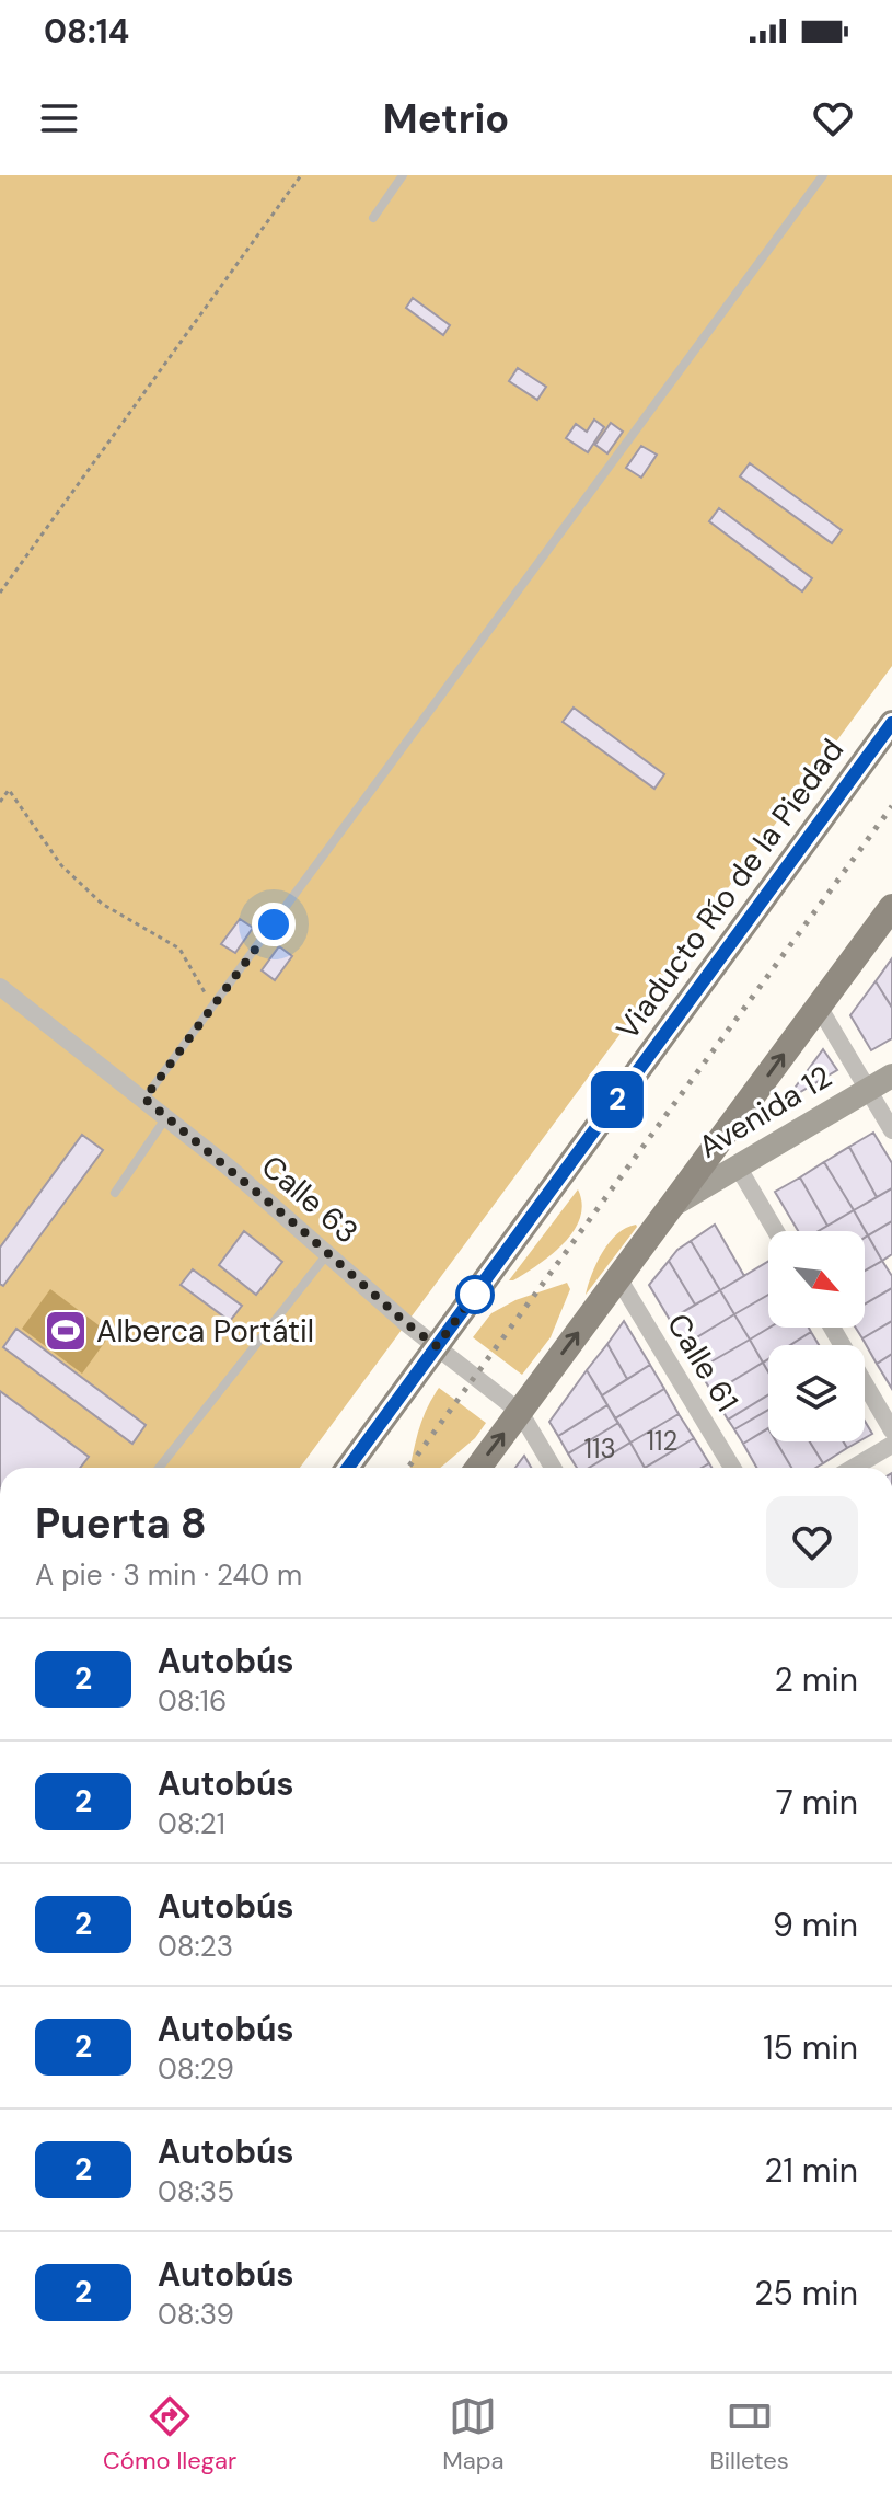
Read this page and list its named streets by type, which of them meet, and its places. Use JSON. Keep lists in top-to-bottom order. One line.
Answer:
{"streets":{"main road":["Viaducto Río de la Piedad"],"street":["Avenida 12","Calle 63","Calle 61"]},"crossings":[["Viaducto Río de la Piedad","Calle 63"]],"places":{"sports":["Alberca Portátil"]},"lines":["bus line 2"],"house_numbers":["112","113"],"north":"bottom right","page":{"status":"08:14","header":"Metrio","on_map":"2","heading":["Puerta 8","A pie · 3 min · 240 m"],"list":[{"mark":"2","name":"Autobús","note":"08:16","value":"2 min"},{"mark":"2","name":"Autobús","note":"08:21","value":"7 min"},{"mark":"2","name":"Autobús","note":"08:23","value":"9 min"},{"mark":"2","name":"Autobús","note":"08:29","value":"15 min"},{"mark":"2","name":"Autobús","note":"08:35","value":"21 min"},{"mark":"2","name":"Autobús","note":"08:39","value":"25 min"}],"tabs":["Cómo llegar","Mapa","Billetes"]}}
